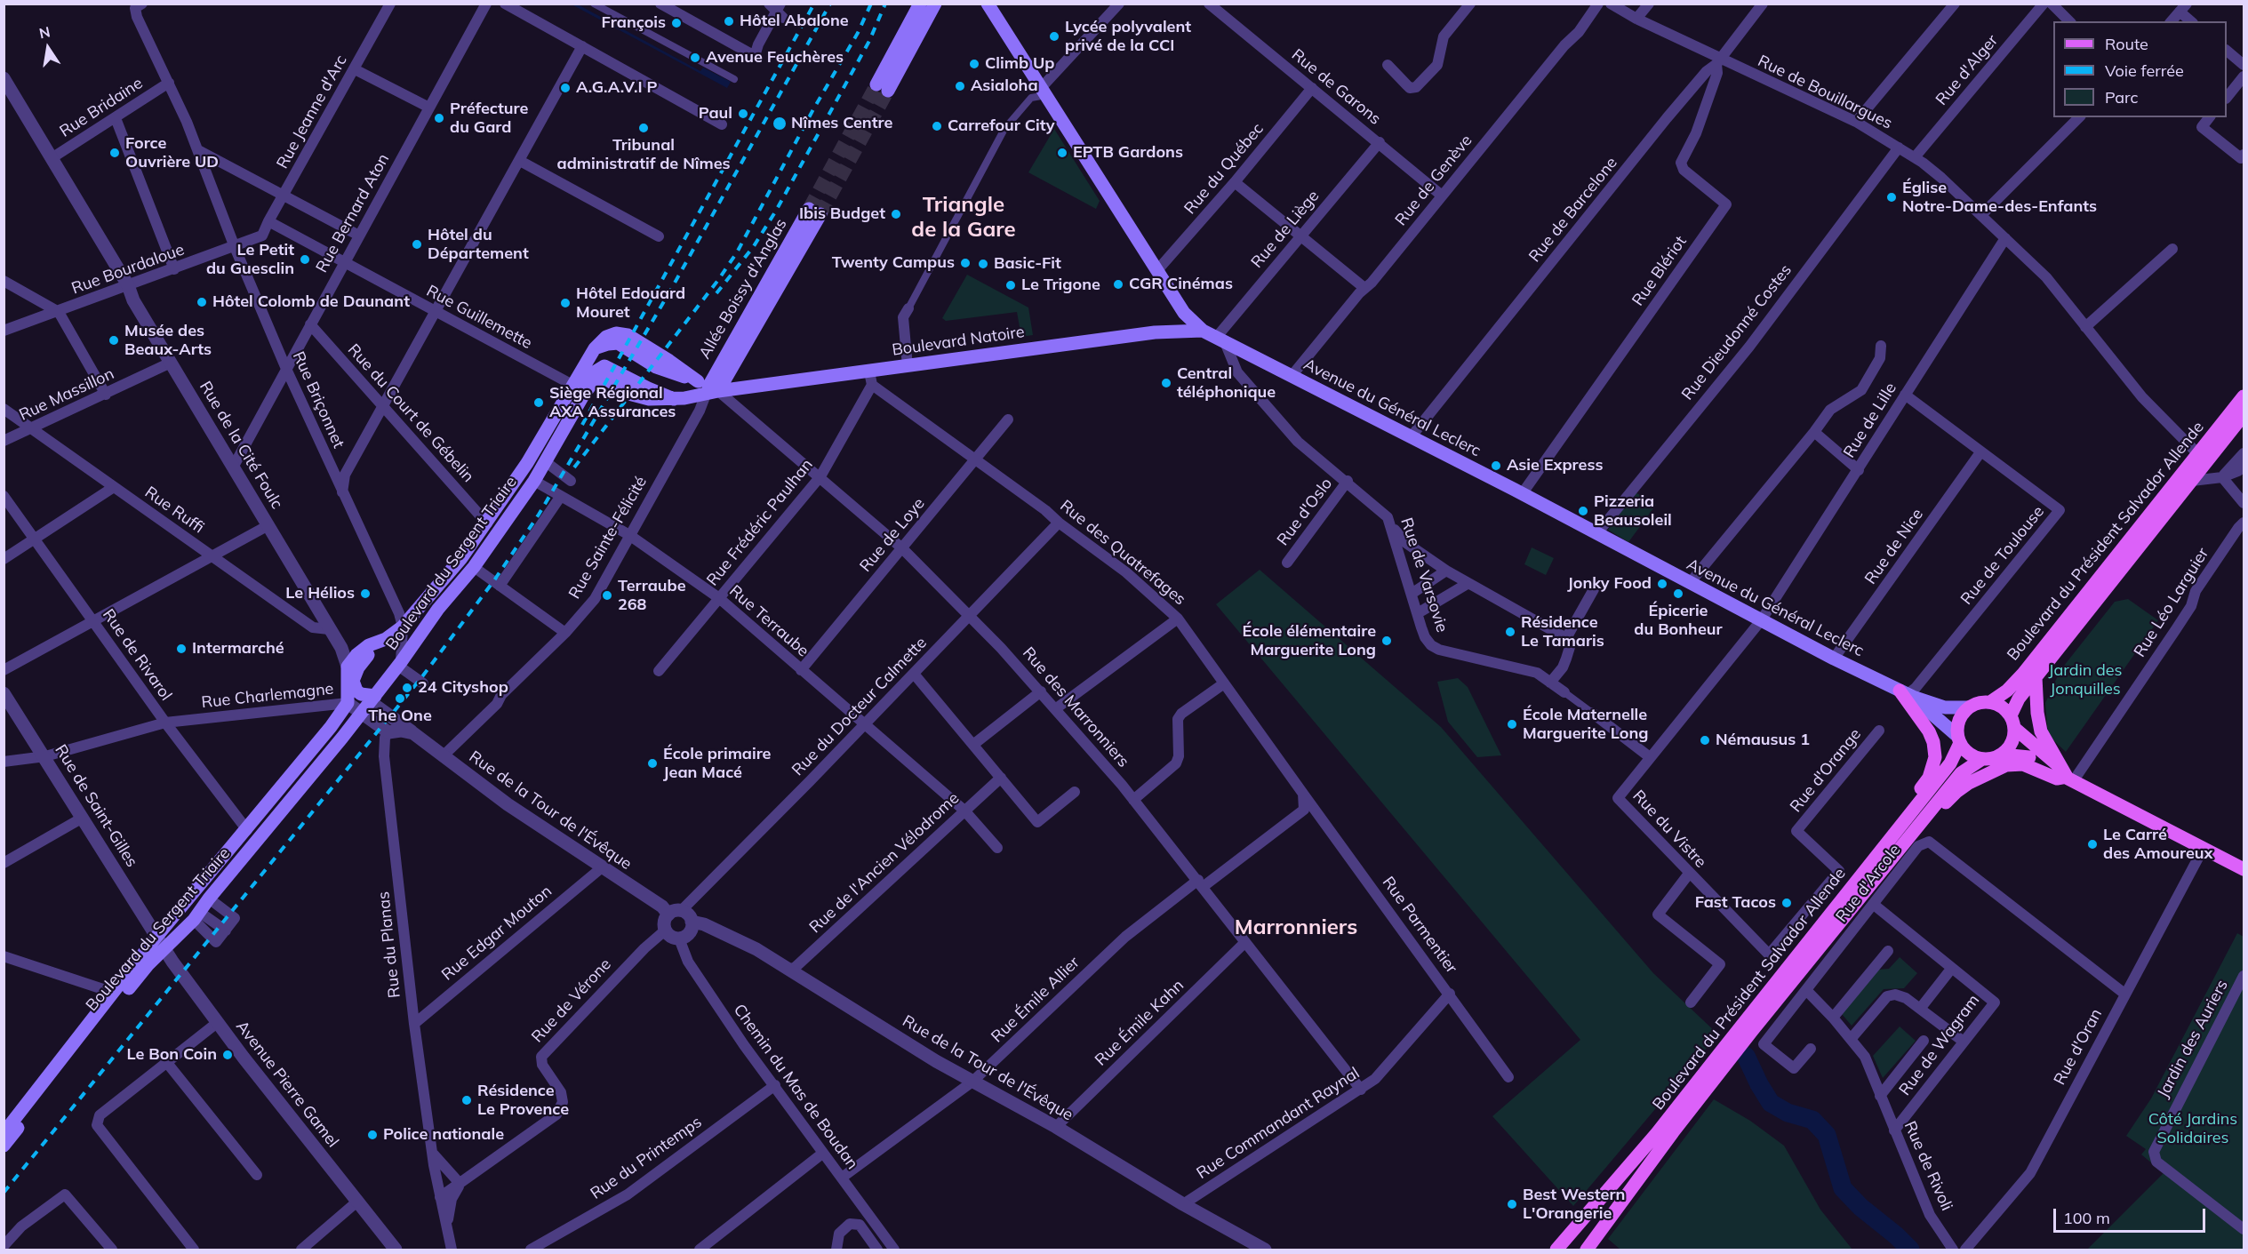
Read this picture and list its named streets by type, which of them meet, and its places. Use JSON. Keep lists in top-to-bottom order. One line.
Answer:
{"streets":{"main road":["Allée Boissy d'Anglas","Boulevard Natoire","Avenue du Général Leclerc","Boulevard du Président Salvador Allende","Boulevard du Sergent Triaire"],"street":["Rue d'Alger","Rue de Garons","Rue de Bouillargues","Rue Bridaine","Rue Jeanne d'Arc","Rue du Québec","Rue de Genève","Rue de Barcelone","Rue Bernard Aton","Rue de Liège","Rue Bourdaloue","Rue Blériot","Rue Guillemette","Rue Dieudonné Costes","Rue Massillon","Rue Briçonnet","Rue du Court de Gébelin","Rue de Lille","Rue de la Cité Foulc","Rue Ruffi","Rue d'Oslo","Rue Frédéric Paulhan","Rue de Loye","Rue Sainte-Félicité","Rue de Nice","Rue des Quatrefages","Rue de Toulouse","Rue de Varsovie","Rue Léo Larguier","Rue Terraube","Rue de Rivarol","Rue Charlemagne","Rue du Docteur Calmette","Rue des Marronniers","Rue d'Orange","Rue de Saint-Gilles","Rue de la Tour de l'Évêque","Rue du Vistre","Rue de l'Ancien Vélodrome","Rue d'Arcole","Rue Parmentier","Rue Edgar Mouton","Rue du Planas","Rue Émile Allier","Rue de Vérone","Rue Émile Kahn","Jardin des Auriers","Rue de Wagram","Rue d'Oran","Avenue Pierre Gamel","Chemin du Mas de Boudan","Rue Commandant Raynal","Rue du Printemps","Rue de Rivoli"]},"crossings":[["Rue d'Alger","Rue de Bouillargues"],["Rue de Garons","Rue du Québec"],["Rue de Garons","Rue de Genève"],["Rue de Garons","Rue de Liège"],["Rue de Bouillargues","Rue de Barcelone"],["Rue de Bouillargues","Rue Blériot"],["Rue de Bouillargues","Rue Dieudonné Costes"],["Rue de Bouillargues","Rue de Lille"],["Rue de Bouillargues","Boulevard du Président Salvador Allende"],["Rue Bridaine","Rue Briçonnet"],["Rue Bridaine","Rue de la Cité Foulc"],["Rue Jeanne d'Arc","Rue Bourdaloue"],["Rue Jeanne d'Arc","Rue Guillemette"],["Rue du Québec","Avenue du Général Leclerc"],["Rue de Genève","Avenue du Général Leclerc"],["Rue de Barcelone","Rue Blériot"],["Rue de Barcelone","Avenue du Général Leclerc"],["Rue Bernard Aton","Rue Guillemette"],["Rue Bernard Aton","Rue Briçonnet"],["Rue Bernard Aton","Rue du Court de Gébelin"],["Rue Bernard Aton","Rue de la Cité Foulc"],["Rue de Liège","Avenue du Général Leclerc"],["Rue de Liège","Rue de Varsovie"],["Rue Bourdaloue","Rue Briçonnet"],["Rue Bourdaloue","Rue de la Cité Foulc"],["Rue Blériot","Avenue du Général Leclerc"],["Allée Boissy d'Anglas","Boulevard Natoire"],["Allée Boissy d'Anglas","Rue Sainte-Félicité"],["Allée Boissy d'Anglas","Boulevard du Sergent Triaire"],["Allée Boissy d'Anglas","Rue des Marronniers"],["Rue Guillemette","Boulevard du Sergent Triaire"],["Rue Dieudonné Costes","Avenue du Général Leclerc"],["Boulevard Natoire","Avenue du Général Leclerc"],["Boulevard Natoire","Rue Sainte-Félicité"],["Boulevard Natoire","Boulevard du Sergent Triaire"],["Boulevard Natoire","Rue des Marronniers"],["Rue Massillon","Rue de la Cité Foulc"],["Rue Massillon","Rue Ruffi"],["Rue Briçonnet","Boulevard du Sergent Triaire"],["Avenue du Général Leclerc","Rue de Lille"],["Avenue du Général Leclerc","Boulevard du Président Salvador Allende"],["Avenue du Général Leclerc","Rue de Nice"],["Avenue du Général Leclerc","Rue de Toulouse"],["Avenue du Général Leclerc","Rue de Varsovie"],["Avenue du Général Leclerc","Rue du Vistre"],["Rue du Court de Gébelin","Boulevard du Sergent Triaire"],["Rue de Lille","Rue de Toulouse"],["Rue de Lille","Rue du Vistre"],["Rue de la Cité Foulc","Rue Ruffi"],["Rue de la Cité Foulc","Boulevard du Sergent Triaire"],["Rue d'Oslo","Rue de Varsovie"],["Rue Frédéric Paulhan","Rue des Quatrefages"],["Rue Frédéric Paulhan","Rue Terraube"],["Rue Frédéric Paulhan","Rue des Marronniers"],["Rue de Loye","Rue des Quatrefages"],["Rue de Loye","Rue Terraube"],["Rue de Loye","Rue des Marronniers"],["Rue Sainte-Félicité","Boulevard du Sergent Triaire"],["Rue Sainte-Félicité","Rue Terraube"],["Rue Sainte-Félicité","Rue des Marronniers"],["Rue Sainte-Félicité","Rue de la Tour de l'Évêque"],["Rue de Nice","Rue de Toulouse"],["Rue des Quatrefages","Rue du Docteur Calmette"],["Rue des Quatrefages","Rue Parmentier"],["Boulevard du Sergent Triaire","Rue Terraube"],["Boulevard du Sergent Triaire","Rue de Rivarol"],["Boulevard du Sergent Triaire","Rue Charlemagne"],["Boulevard du Sergent Triaire","Rue des Marronniers"],["Boulevard du Sergent Triaire","Rue de Saint-Gilles"],["Boulevard du Sergent Triaire","Rue de la Tour de l'Évêque"],["Boulevard du Sergent Triaire","Avenue Pierre Gamel"],["Rue Terraube","Rue du Docteur Calmette"],["Rue Terraube","Rue de l'Ancien Vélodrome"],["Rue de Rivarol","Rue Charlemagne"],["Rue Charlemagne","Rue de Saint-Gilles"],["Rue du Docteur Calmette","Rue des Marronniers"],["Rue du Docteur Calmette","Rue de la Tour de l'Évêque"],["Rue du Docteur Calmette","Rue de Vérone"],["Rue du Docteur Calmette","Chemin du Mas de Boudan"],["Rue des Marronniers","Rue Émile Allier"],["Rue des Marronniers","Rue Émile Kahn"],["Rue des Marronniers","Rue Commandant Raynal"],["Rue d'Orange","Rue du Vistre"],["Rue de Saint-Gilles","Avenue Pierre Gamel"],["Rue de la Tour de l'Évêque","Rue de l'Ancien Vélodrome"],["Rue de la Tour de l'Évêque","Rue Edgar Mouton"],["Rue de la Tour de l'Évêque","Rue Émile Allier"],["Rue de la Tour de l'Évêque","Rue de Vérone"],["Rue de la Tour de l'Évêque","Rue Émile Kahn"],["Rue de la Tour de l'Évêque","Chemin du Mas de Boudan"],["Rue de la Tour de l'Évêque","Rue Commandant Raynal"],["Rue d'Arcole","Rue de Wagram"],["Rue d'Arcole","Rue d'Oran"],["Rue d'Arcole","Rue de Rivoli"],["Rue Parmentier","Rue Commandant Raynal"],["Rue Edgar Mouton","Rue du Planas"],["Rue du Planas","Rue de Vérone"],["Rue Émile Allier","Chemin du Mas de Boudan"],["Rue de Vérone","Chemin du Mas de Boudan"],["Rue de Wagram","Rue de Rivoli"],["Chemin du Mas de Boudan","Rue du Printemps"]],"districts":["Triangle de la Gare","Marronniers"],"parks":["Jardin des Jonquilles","Côté Jardins Solidaires"],"places":["Hôtel Abalone","François","Lycée polyvalent privé de la CCI","Avenue Feuchères","Climb Up","Asialoha","A.G.A.V.I P","Paul","Préfecture du Gard","Nîmes Centre","Carrefour City","Tribunal administratif de Nîmes","Force Ouvrière UD","EPTB Gardons","Église Notre-Dame-des-Enfants","Ibis Budget","Hôtel du Département","Le Petit du Guesclin","Twenty Campus","Basic-Fit","CGR Cinémas","Le Trigone","Hôtel Colomb de Daunant","Hôtel Edouard Mouret","Musée des Beaux-Arts","Central téléphonique","Siège Régional AXA Assurances","Asie Express","Pizzeria Beausoleil","Jonky Food","Le Hélios","Épicerie du Bonheur","Terraube 268","Résidence Le Tamaris","École élémentaire Marguerite Long","Intermarché","24 Cityshop","The One","École Maternelle Marguerite Long","Némausus 1","École primaire Jean Macé","Le Carré des Amoureux","Fast Tacos","Le Bon Coin","Résidence Le Provence","Police nationale","Best Western L'Orangerie"],"legend":["Route","Voie ferrée","Parc"],"scale_bar":"100 m","north":"top"}
